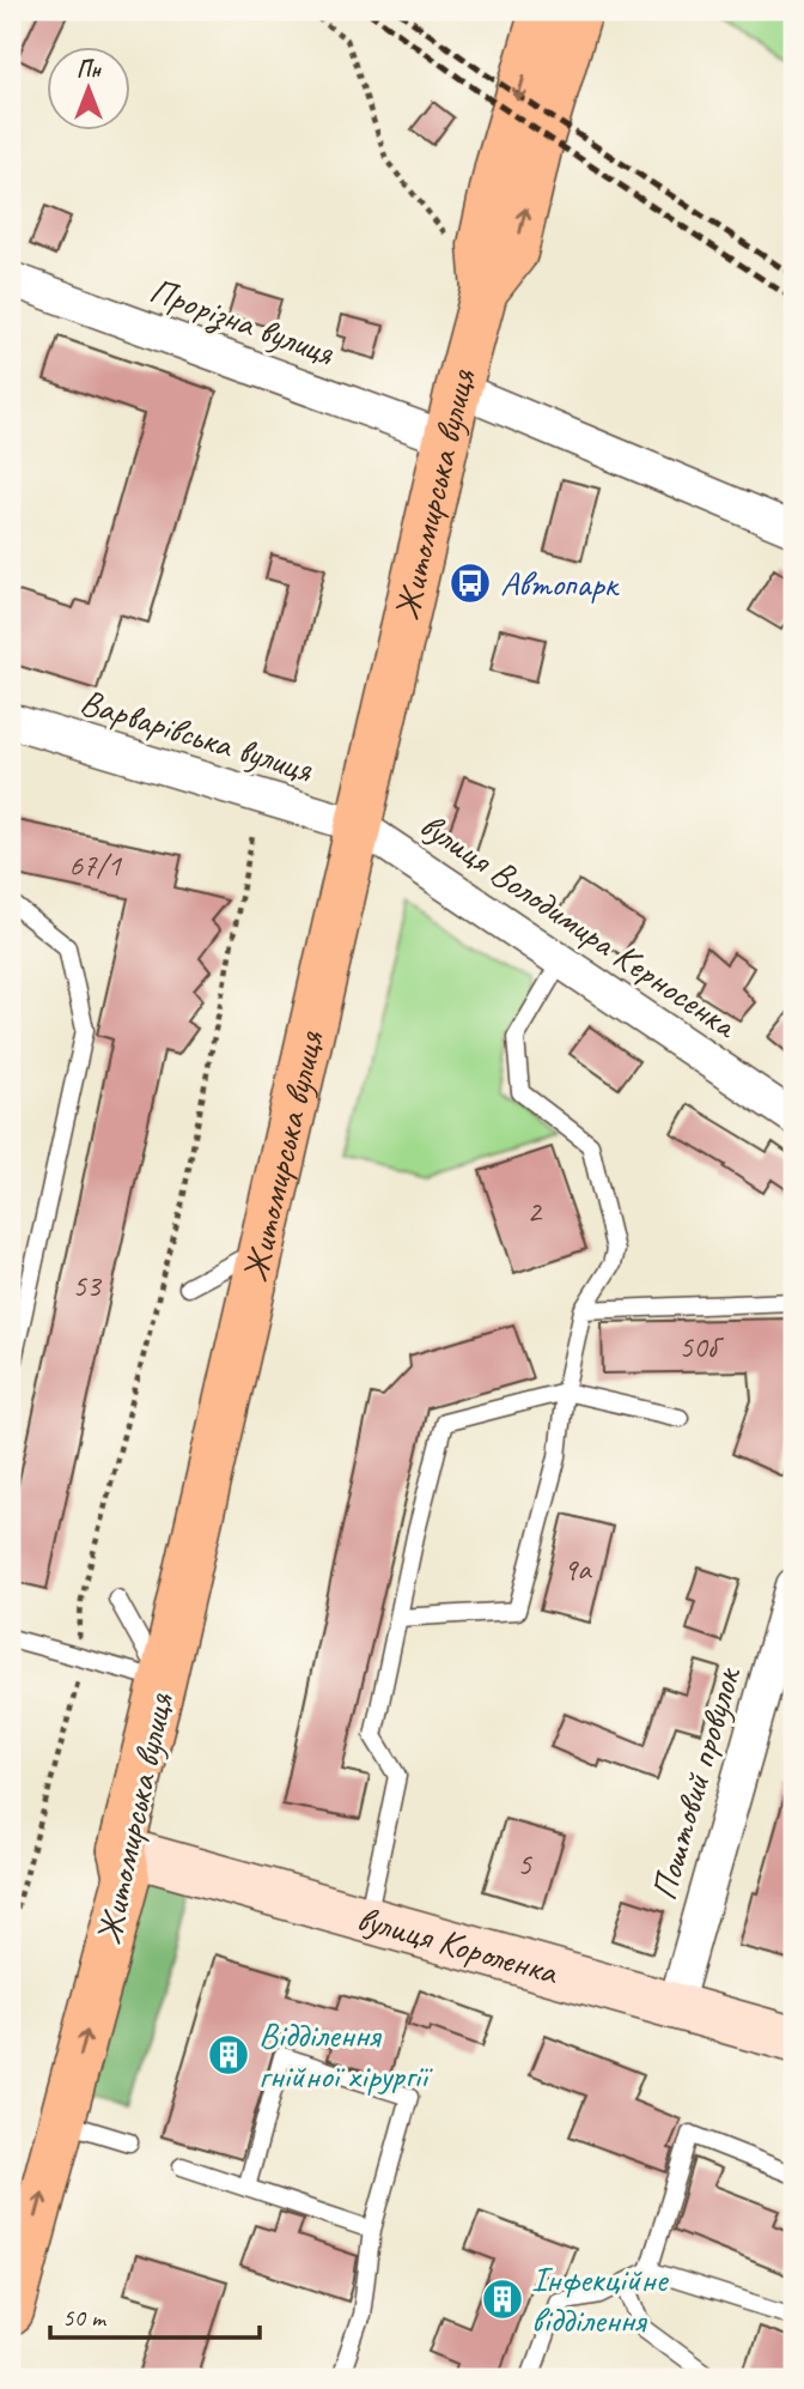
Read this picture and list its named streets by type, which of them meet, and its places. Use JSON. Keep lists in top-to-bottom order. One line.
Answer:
{"streets":{"main road":["Житомирська вулиця","вулиця Короленка"],"street":["Прорізна вулиця","Варварівська вулиця","вулиця Володимира Керносенка","Поштовий провулок"]},"crossings":[["Прорізна вулиця","Житомирська вулиця"],["Житомирська вулиця","Варварівська вулиця"],["Житомирська вулиця","вулиця Володимира Керносенка"],["Житомирська вулиця","вулиця Короленка"],["Варварівська вулиця","вулиця Володимира Керносенка"],["Поштовий провулок","вулиця Короленка"]],"places":{"bus stop":["Автопарк"],"building":["Відділення гнійної хірургії","Інфекційне відділення"]},"house_numbers":["67/1","2","53","50б","9а","5"],"scale_bar":"50 m","north":"top"}
